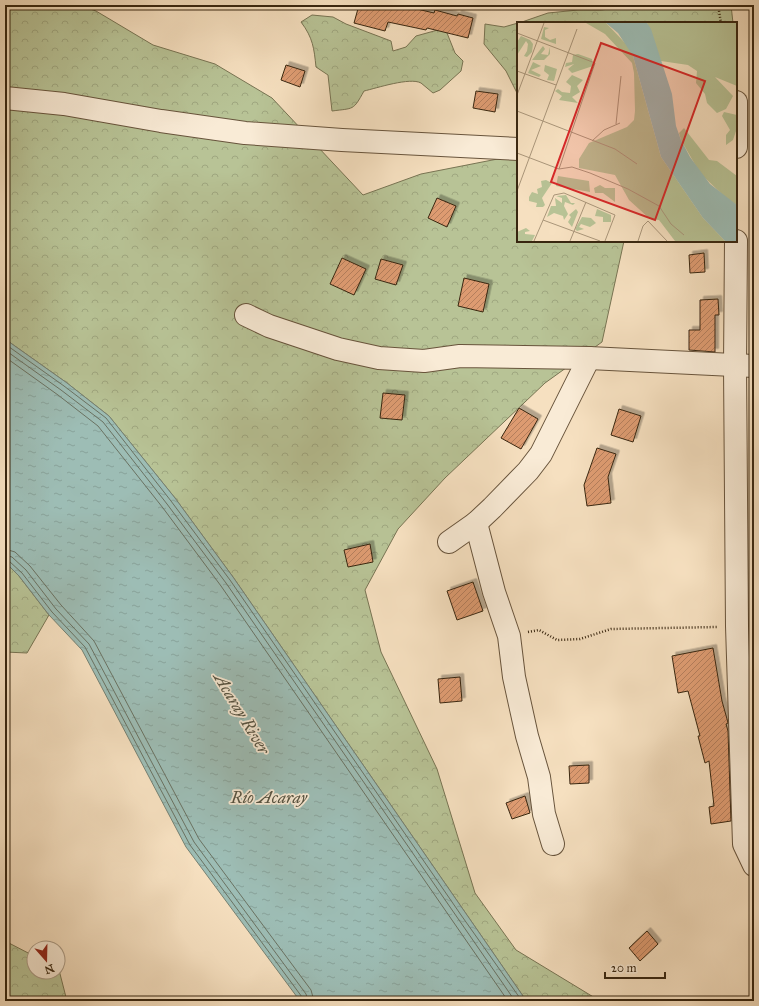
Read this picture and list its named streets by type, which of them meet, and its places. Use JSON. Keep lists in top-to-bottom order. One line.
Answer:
{"water":["Acaray River","Río Acaray"],"scale_bar":"20 m","north":"bottom"}
